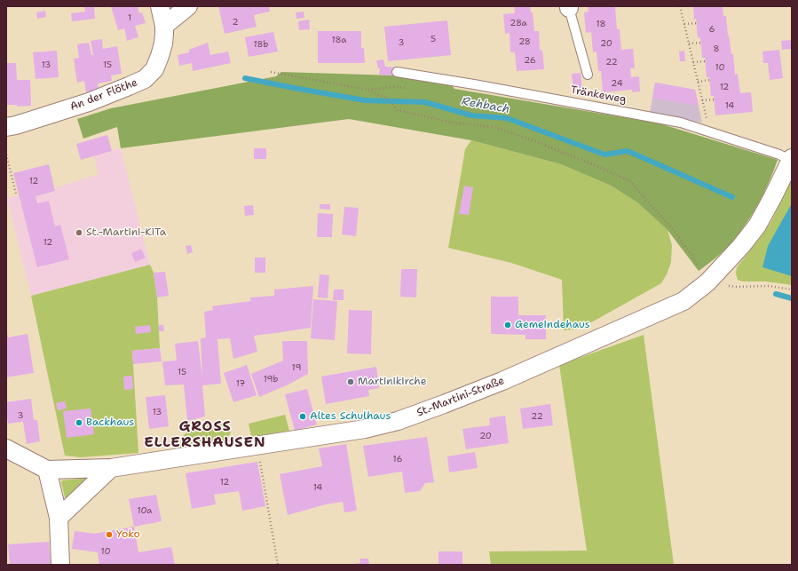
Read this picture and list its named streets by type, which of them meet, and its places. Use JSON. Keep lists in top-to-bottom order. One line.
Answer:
{"streets":{"street":["An der Flöthe","St.-Martini-Straße"],"lane":["Tränkeweg"]},"crossings":[["Tränkeweg","St.-Martini-Straße"]],"districts":["GROSS ELLERSHAUSEN"],"water":["Rehbach"],"places":["St.-Martini-KiTa","Gemeindehaus","Martinikirche","Altes Schulhaus","Backhaus","Yoko"],"house_numbers":["1","2","28a","18","6","5","18a","28","3","20","18b","8","26","22","13","15","10","24","12","14","12","12","19","15","19b","17","13","3","22","20","16","12","14","10a","10"]}
